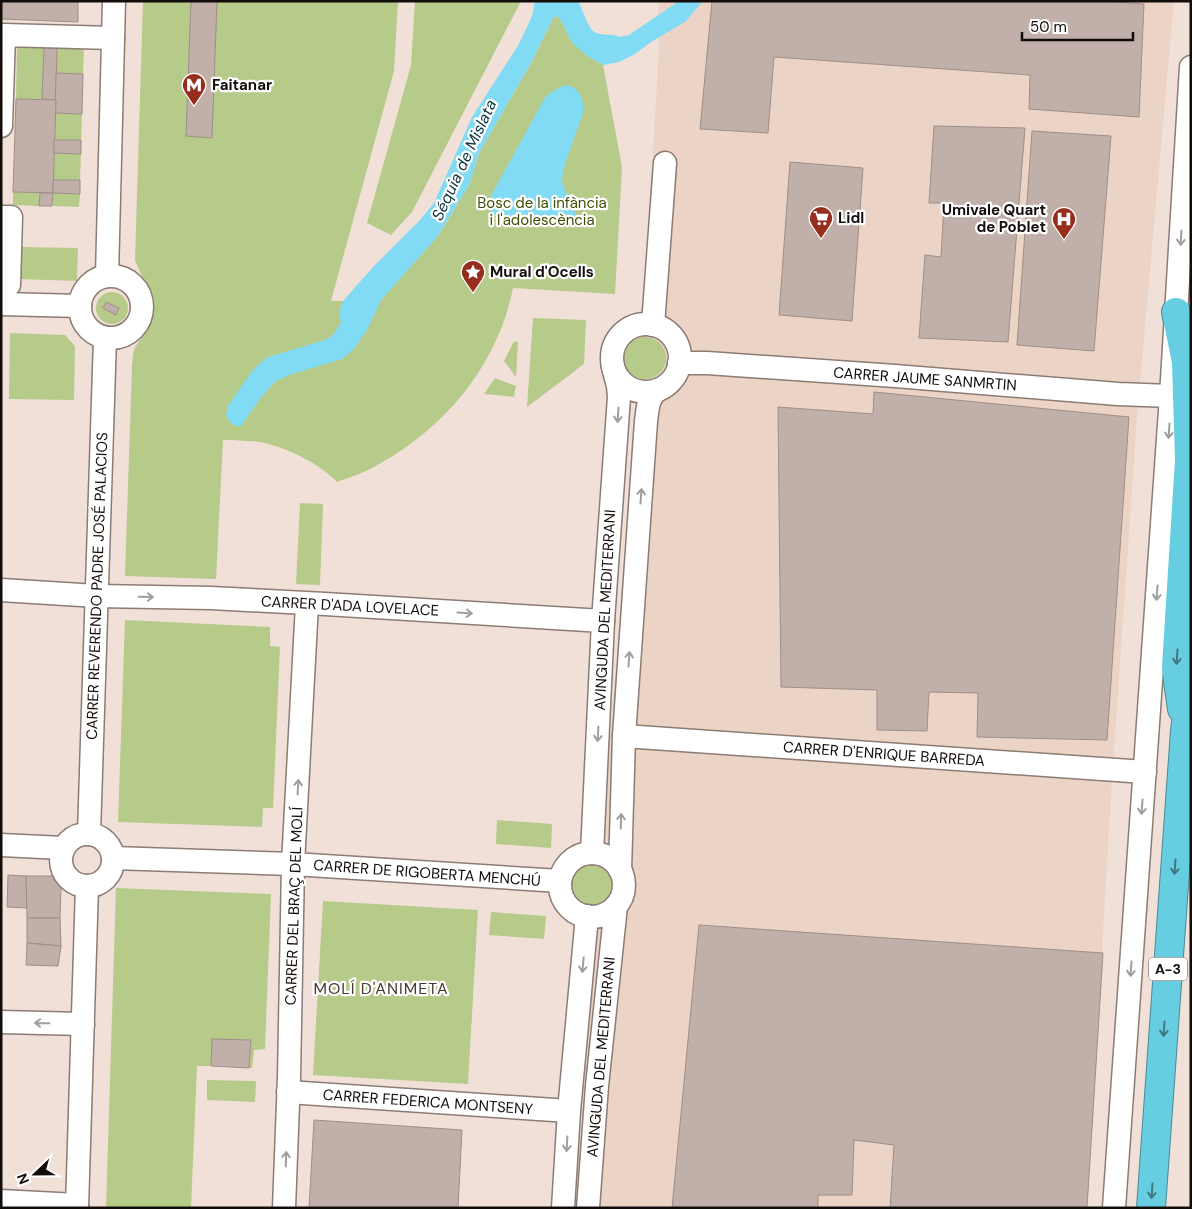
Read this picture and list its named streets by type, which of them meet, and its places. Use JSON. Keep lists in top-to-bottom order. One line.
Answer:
{"streets":{"highway":["A-3"],"street":["CARRER JAUME SANMRTIN","CARRER REVERENDO PADRE JOSÉ PALACIOS","CARRER D'ADA LOVELACE","AVINGUDA DEL MEDITERRANI","CARRER D'ENRIQUE BARREDA","CARRER DE RIGOBERTA MENCHÚ","CARRER DEL BRAÇ DEL MOLÍ","CARRER FEDERICA MONTSENY"]},"crossings":[["CARRER JAUME SANMRTIN","AVINGUDA DEL MEDITERRANI"],["CARRER REVERENDO PADRE JOSÉ PALACIOS","CARRER D'ADA LOVELACE"],["CARRER REVERENDO PADRE JOSÉ PALACIOS","CARRER DE RIGOBERTA MENCHÚ"],["CARRER D'ADA LOVELACE","AVINGUDA DEL MEDITERRANI"],["CARRER D'ADA LOVELACE","CARRER DEL BRAÇ DEL MOLÍ"],["AVINGUDA DEL MEDITERRANI","CARRER D'ENRIQUE BARREDA"],["AVINGUDA DEL MEDITERRANI","CARRER DE RIGOBERTA MENCHÚ"],["AVINGUDA DEL MEDITERRANI","CARRER FEDERICA MONTSENY"],["CARRER DE RIGOBERTA MENCHÚ","CARRER DEL BRAÇ DEL MOLÍ"],["CARRER DEL BRAÇ DEL MOLÍ","CARRER FEDERICA MONTSENY"]],"one_way":["CARRER D'ADA LOVELACE","CARRER DEL BRAÇ DEL MOLÍ"],"districts":["MOLÍ D'ANIMETA"],"water":["Séquia de Mislata"],"parks":["Bosc de la infància i l'adolescència"],"places":{"metro station":["Faitanar"],"supermarket":["Lidl"],"hospital":["Umivale Quart de Poblet"],"place":["Mural d'Ocells"]},"scale_bar":"50 m","north":"left"}
